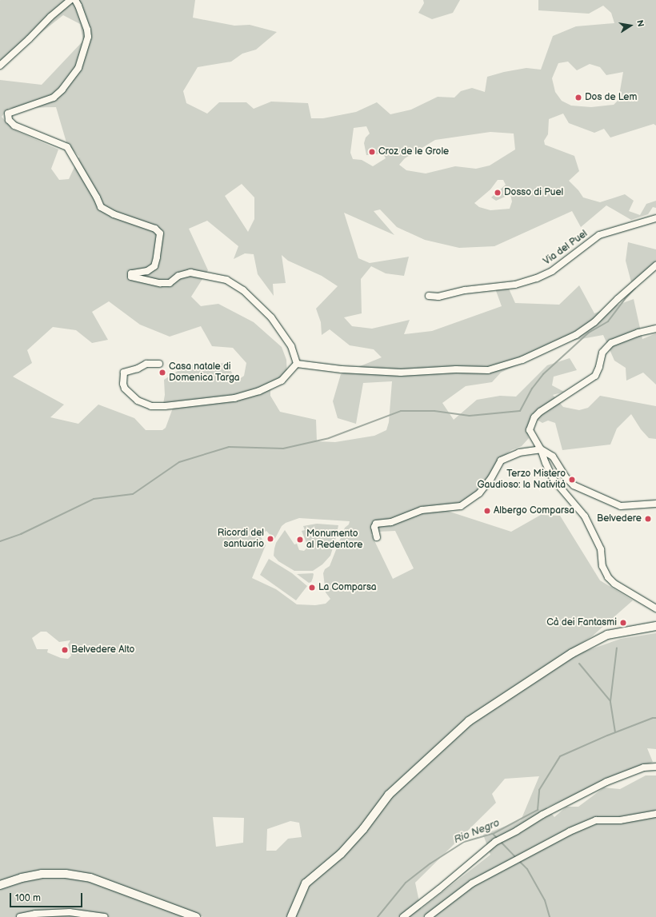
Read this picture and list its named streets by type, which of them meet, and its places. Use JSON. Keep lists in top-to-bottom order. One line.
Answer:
{"streets":{"street":["Via del Puel"]},"water":["Rio Negro"],"places":["Dos de Lem","Croz de le Grole","Dosso di Puel","Casa natale di Domenica Targa","Terzo Mistero Gaudioso: la Natività","Albergo Comparsa","Belvedere","Ricordi del santuario","Monumento al Redentore","La Comparsa","Cà dei Fantasmi","Belvedere Alto"],"scale_bar":"100 m","north":"right"}
